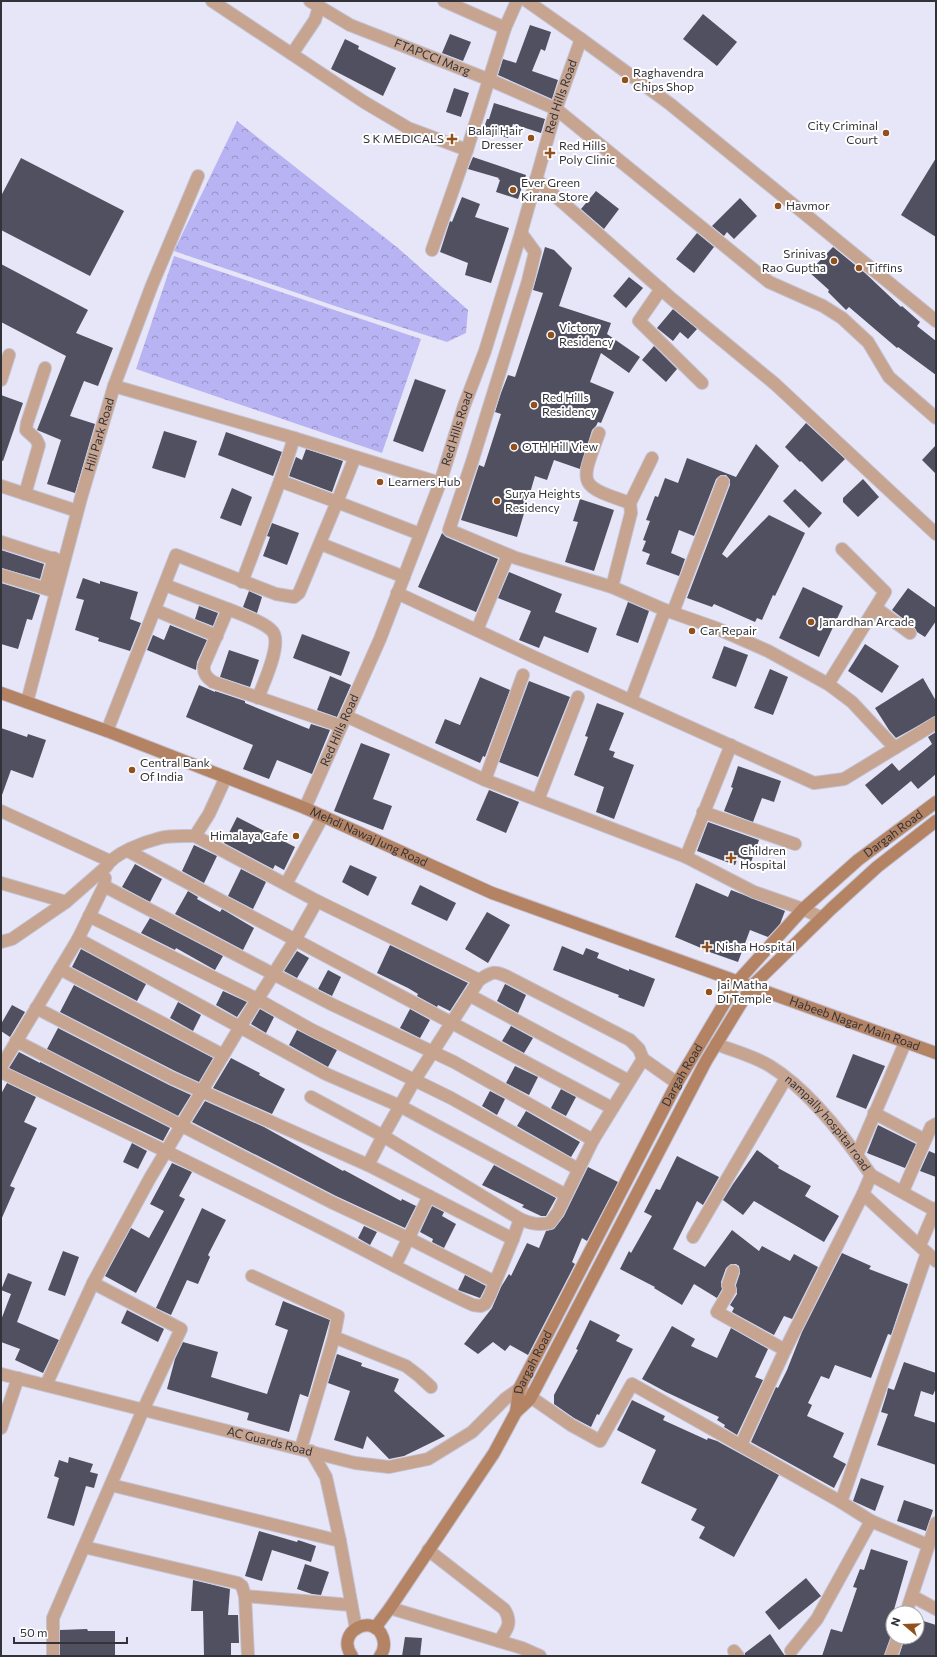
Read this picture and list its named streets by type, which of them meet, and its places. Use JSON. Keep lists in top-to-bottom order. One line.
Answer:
{"streets":{"main road":["Dargah Road","Mehdi Nawaj Jung Road","Habeeb Nagar Main Road"],"street":["FTAPCCI Marg","Red Hills Road","Hill Park Road","nampally hospital road","AC Guards Road"]},"crossings":[["FTAPCCI Marg","Red Hills Road"],["Red Hills Road","Mehdi Nawaj Jung Road"],["Hill Park Road","Mehdi Nawaj Jung Road"],["Dargah Road","Mehdi Nawaj Jung Road"],["Dargah Road","Habeeb Nagar Main Road"],["Dargah Road","nampally hospital road"],["Dargah Road","AC Guards Road"],["Mehdi Nawaj Jung Road","Habeeb Nagar Main Road"]],"places":{"other":["Raghavendra Chips Shop","City Criminal Court","Balaji Hair Dresser","Ever Green Kirana Store","Havmor","Srinivas Rao Guptha","Tiffins","Victory Residency","Red Hills Residency","OTH Hill View","Learners Hub","Surya Heights Residency","Janardhan Arcade","Car Repair","Central Bank Of India","Himalaya Cafe","Jai Matha DI Temple"],"health":["S K MEDICALS","Red Hills Poly Clinic","Children Hospital","Nisha Hospital"]},"scale_bar":"50 m","north":"left"}
